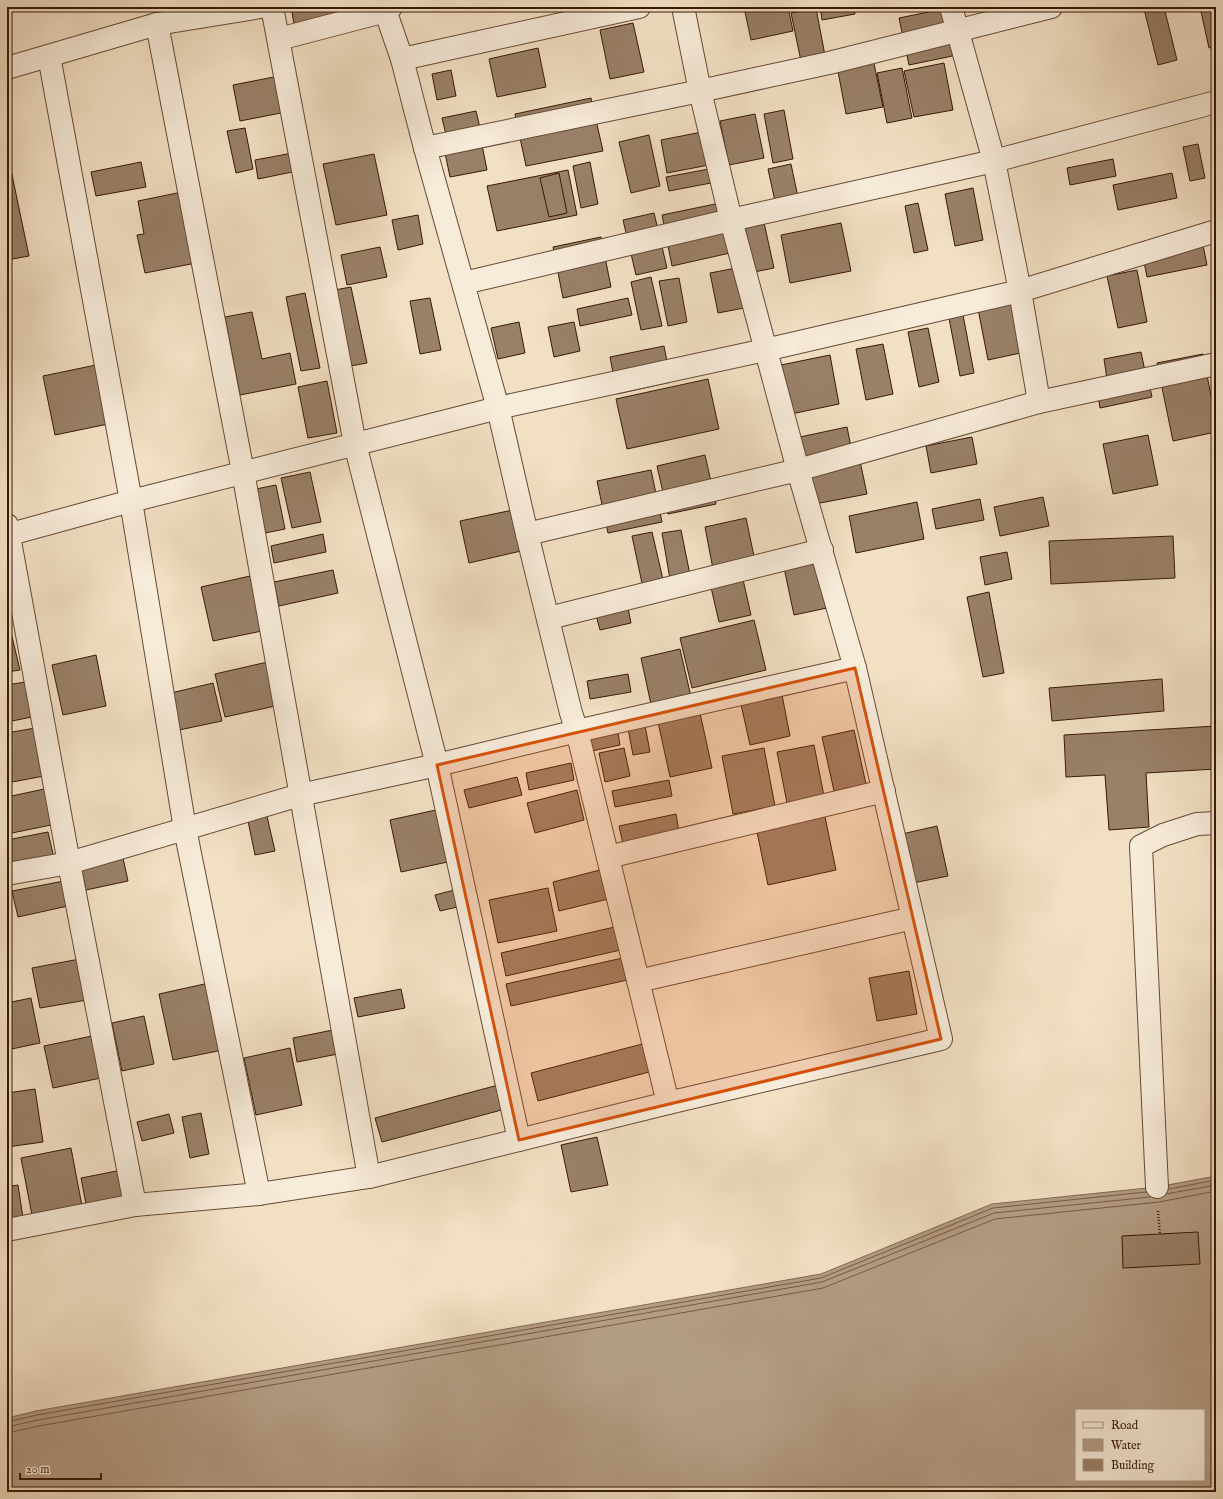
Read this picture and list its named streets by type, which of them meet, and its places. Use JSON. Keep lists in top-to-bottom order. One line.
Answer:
{"legend":["Road","Water","Building"],"scale_bar":"20 m"}
